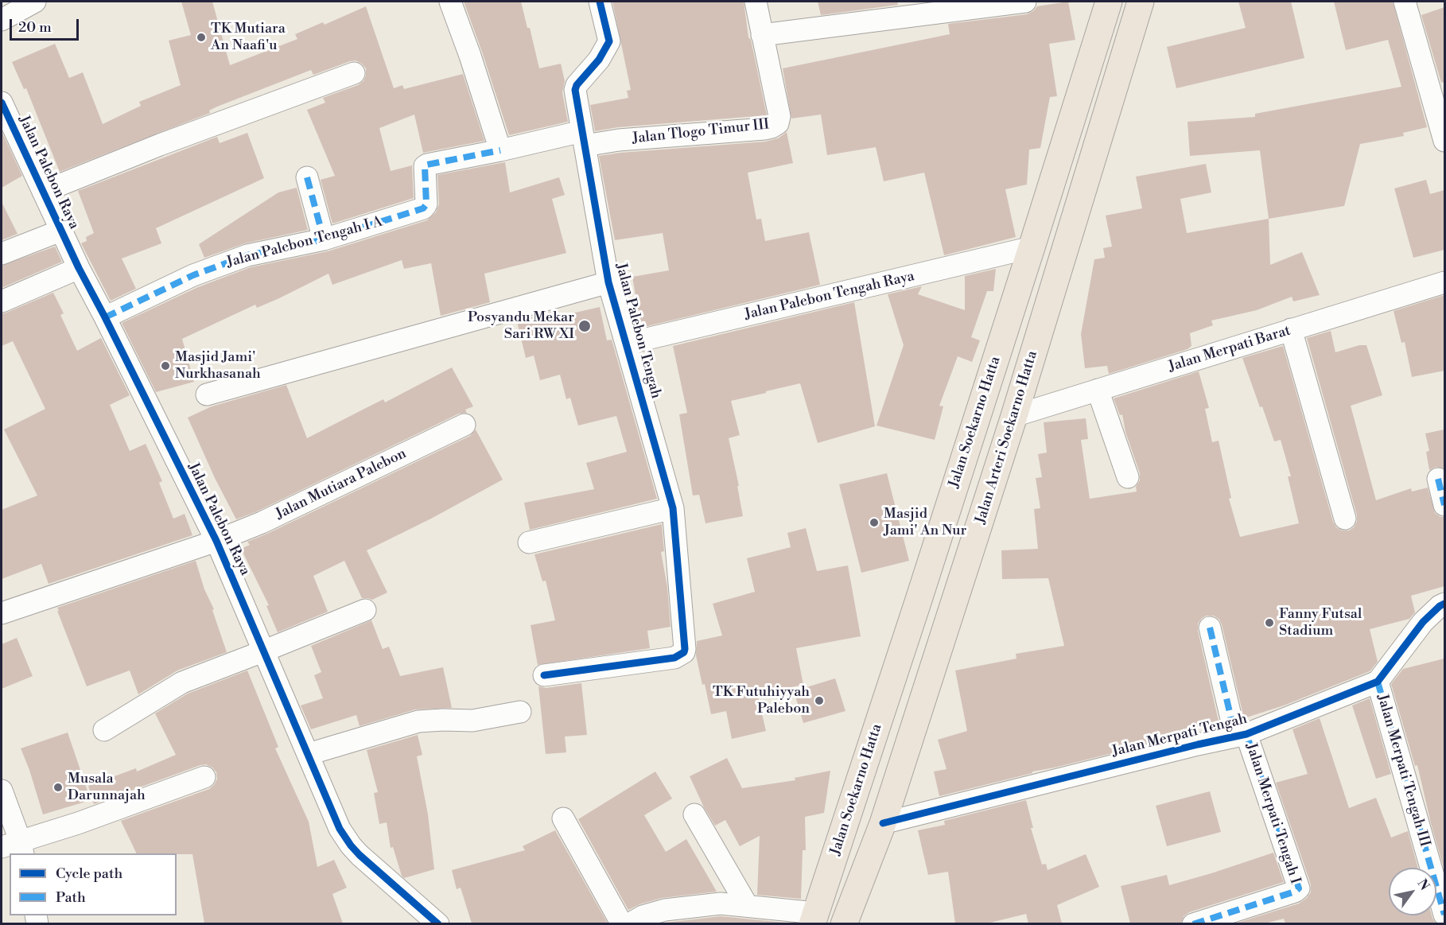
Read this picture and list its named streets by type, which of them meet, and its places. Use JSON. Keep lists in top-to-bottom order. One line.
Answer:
{"streets":{"main road":["Jalan Soekarno Hatta","Jalan Arteri Soekarno Hatta"],"street":["Jalan Tlogo Timur III","Jalan Palebon Raya","Jalan Palebon Tengah I A","Jalan Palebon Tengah Raya","Jalan Palebon Tengah","Jalan Merpati Barat","Jalan Mutiara Palebon","Jalan Merpati Tengah","Jalan Merpati Tengah III","Jalan Merpati Tengah I"]},"crossings":[["Jalan Tlogo Timur III","Jalan Palebon Tengah I A"],["Jalan Tlogo Timur III","Jalan Palebon Tengah"],["Jalan Palebon Raya","Jalan Palebon Tengah I A"],["Jalan Palebon Raya","Jalan Mutiara Palebon"],["Jalan Palebon Tengah I A","Jalan Palebon Tengah"],["Jalan Palebon Tengah Raya","Jalan Palebon Tengah"],["Jalan Palebon Tengah Raya","Jalan Soekarno Hatta"],["Jalan Merpati Barat","Jalan Arteri Soekarno Hatta"],["Jalan Arteri Soekarno Hatta","Jalan Merpati Tengah"],["Jalan Merpati Tengah","Jalan Merpati Tengah III"],["Jalan Merpati Tengah","Jalan Merpati Tengah I"]],"places":["TK Mutiara An Naafi'u","Posyandu Mekar Sari RW XI","Masjid Jami' Nurkhasanah","Masjid Jami' An Nur","Fanny Futsal Stadium","TK Futuhiyyah Palebon","Musala Darunnajah"],"legend":["Cycle path","Path"],"scale_bar":"20 m","north":"top right"}
